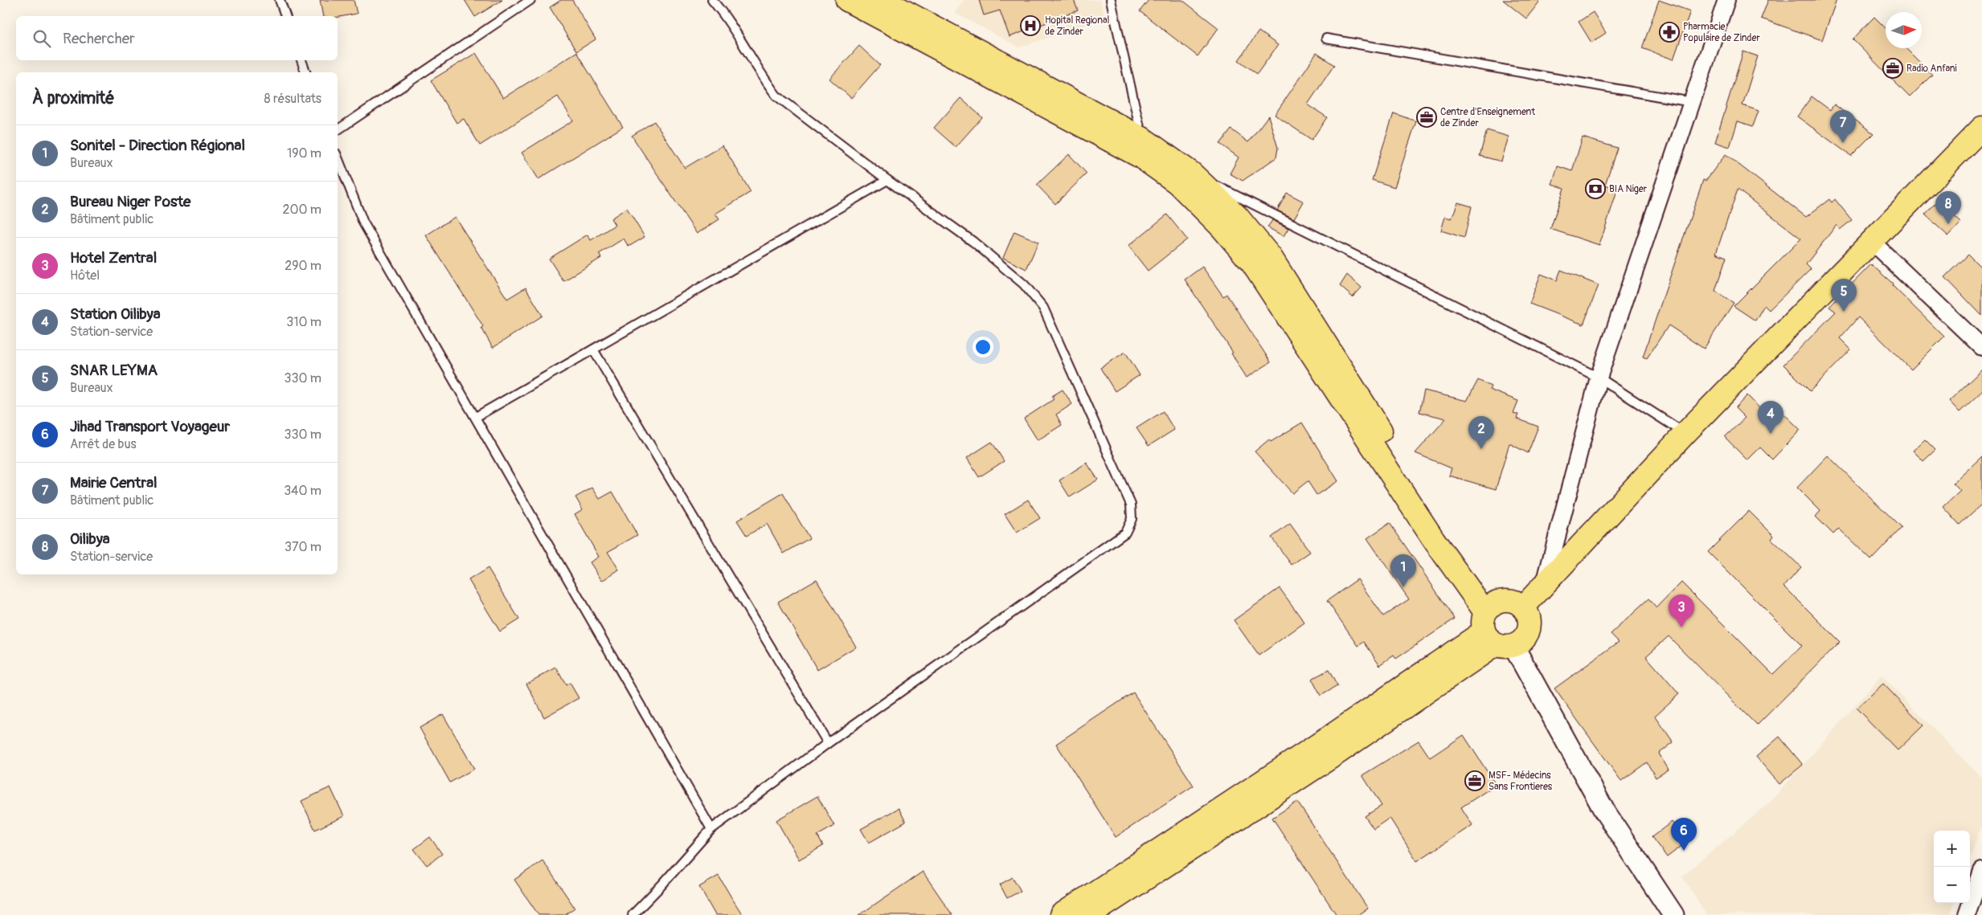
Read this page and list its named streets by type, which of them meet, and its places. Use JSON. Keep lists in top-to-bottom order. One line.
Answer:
{"places":{"hospital":["Hopital Regional de Zinder"],"pharmacy":["Pharmacie Populaire de Zinder"],"office":["Radio Anfani","Centre d'Enseignement de Zinder","MSF- Médecins Sans Frontieres"],"bank":["BIA Niger"]},"north":"right","page":{"search":"Rechercher","heading":["À proximité","8 résultats"],"pins":["7","8","5","4","2","1","3","6"],"list":[{"mark":"1","name":"Sonitel - Direction Régional","note":"Bureaux","value":"190 m"},{"mark":"2","name":"Bureau Niger Poste","note":"Bâtiment public","value":"200 m"},{"mark":"3","name":"Hotel Zentral","note":"Hôtel","value":"290 m"},{"mark":"4","name":"Station Oilibya","note":"Station-service","value":"310 m"},{"mark":"5","name":"SNAR LEYMA","note":"Bureaux","value":"330 m"},{"mark":"6","name":"Jihad Transport Voyageur","note":"Arrêt de bus","value":"330 m"},{"mark":"7","name":"Mairie Central","note":"Bâtiment public","value":"340 m"},{"mark":"8","name":"Oilibya","note":"Station-service","value":"370 m"}],"map_buttons":["+","−"]}}
